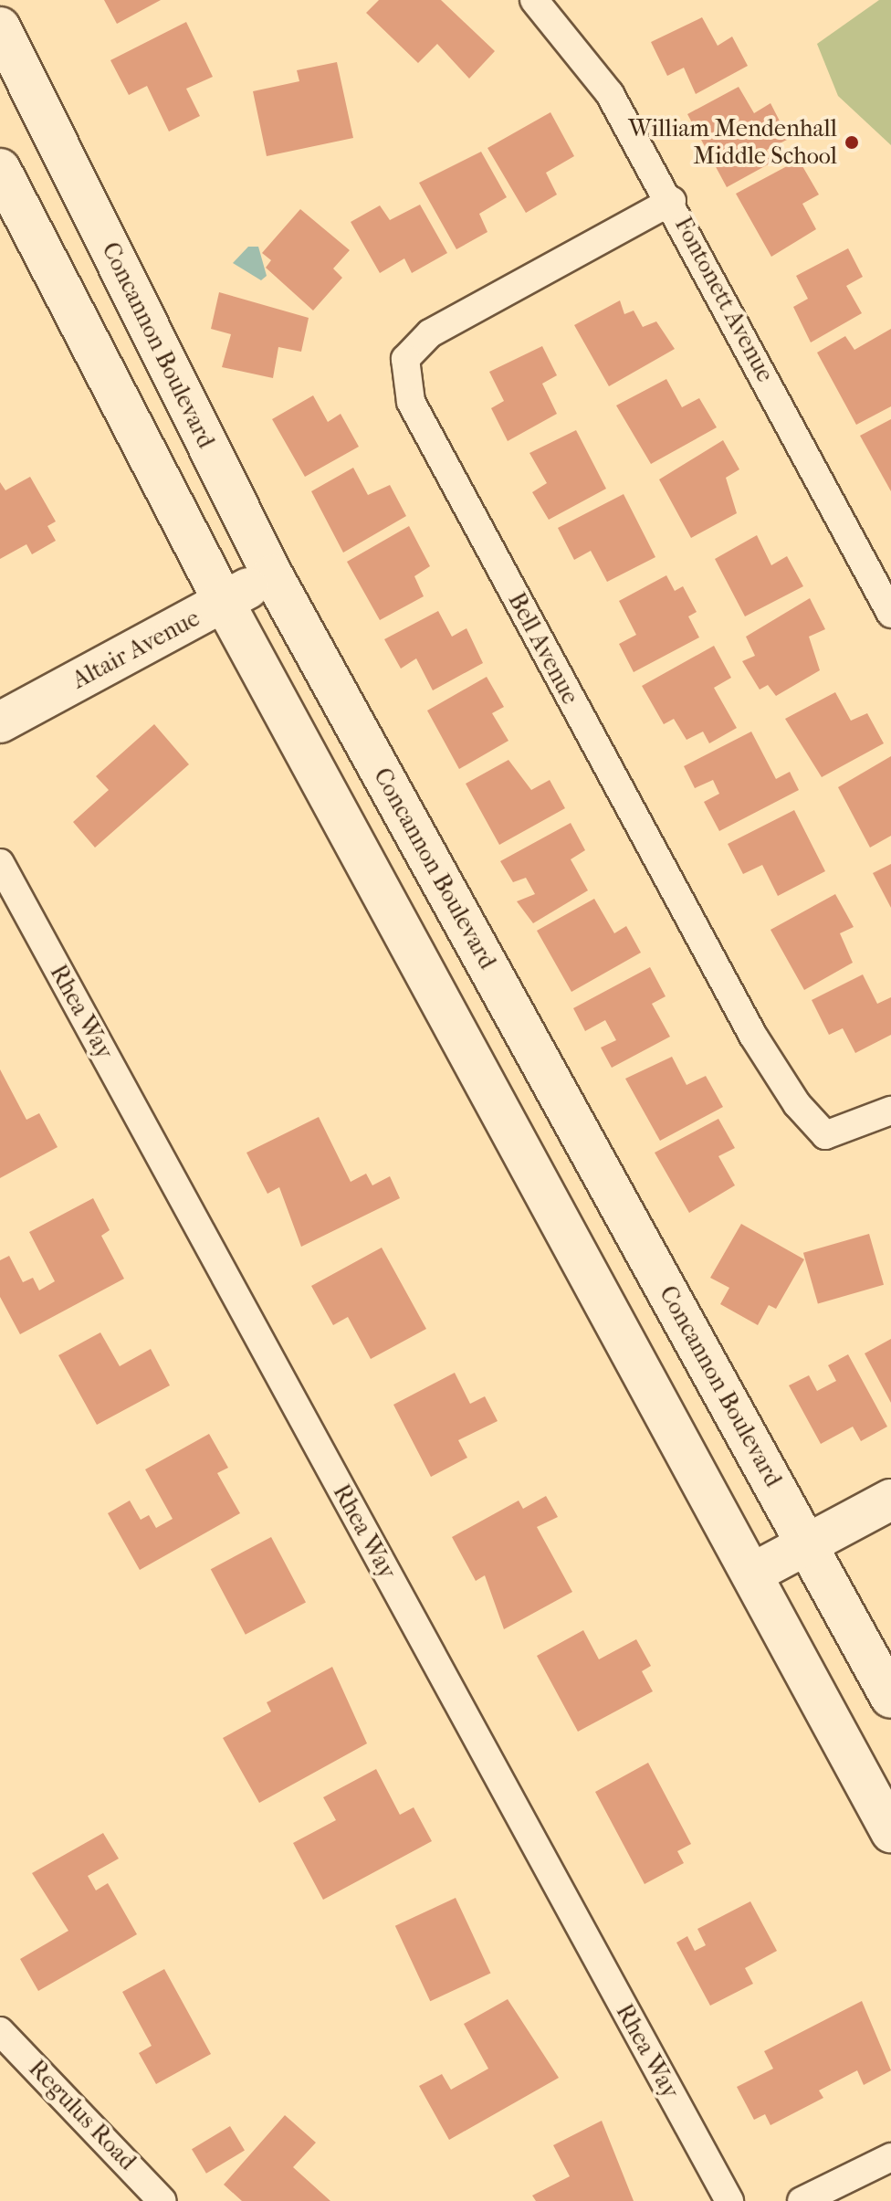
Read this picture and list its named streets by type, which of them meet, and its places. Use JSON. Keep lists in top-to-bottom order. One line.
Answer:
{"streets":{"main road":["Concannon Boulevard","Altair Avenue"],"street":["Fontonett Avenue","Bell Avenue","Rhea Way","Regulus Road"]},"crossings":[["Fontonett Avenue","Bell Avenue"],["Concannon Boulevard","Altair Avenue"]],"places":["William Mendenhall Middle School"]}
